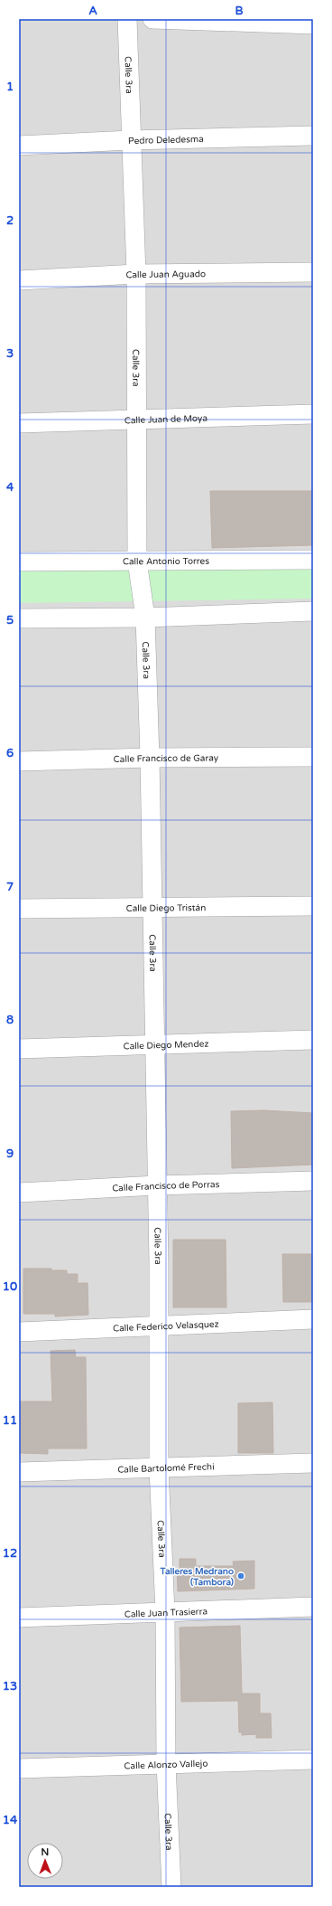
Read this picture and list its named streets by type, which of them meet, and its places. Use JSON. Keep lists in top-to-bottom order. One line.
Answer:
{"streets":{"street":["Calle 3ra","Pedro Deledesma","Calle Juan Aguado","Calle Juan de Moya","Calle Antonio Torres","Calle Francisco de Garay","Calle Diego Tristán","Calle Diego Mendez","Calle Francisco de Porras","Calle Federico Velasquez","Calle Bartolomé Frechi","Calle Juan Trasierra","Calle Alonzo Vallejo"]},"crossings":[["Calle 3ra","Pedro Deledesma"],["Calle 3ra","Calle Juan Aguado"],["Calle 3ra","Calle Juan de Moya"],["Calle 3ra","Calle Antonio Torres"],["Calle 3ra","Calle Francisco de Garay"],["Calle 3ra","Calle Diego Tristán"],["Calle 3ra","Calle Diego Mendez"],["Calle 3ra","Calle Francisco de Porras"],["Calle 3ra","Calle Federico Velasquez"],["Calle 3ra","Calle Bartolomé Frechi"],["Calle 3ra","Calle Juan Trasierra"],["Calle 3ra","Calle Alonzo Vallejo"]],"places":["Talleres Medrano (Tambora)"],"north":"top","grid":{"columns":["A","B"],"rows":["1","2","3","4","5","6","7","8","9","10","11","12","13","14"]}}
